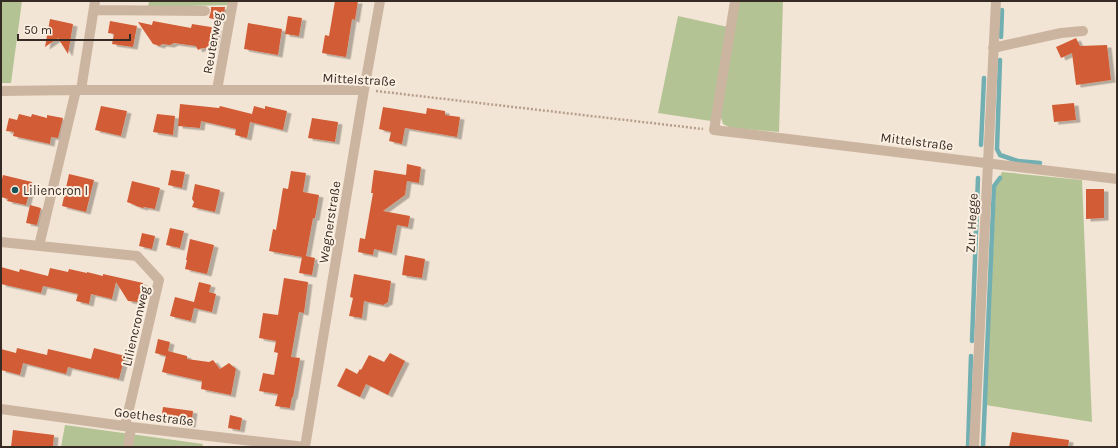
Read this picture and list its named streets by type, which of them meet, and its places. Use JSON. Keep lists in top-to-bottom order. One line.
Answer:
{"streets":{"street":["Reuterweg","Mittelstraße","Wagnerstraße","Zur Hegge","Liliencronweg","Goethestraße"]},"crossings":[["Reuterweg","Mittelstraße"],["Mittelstraße","Wagnerstraße"],["Mittelstraße","Zur Hegge"],["Wagnerstraße","Goethestraße"],["Liliencronweg","Goethestraße"]],"places":["Liliencron I"],"scale_bar":"50 m"}
